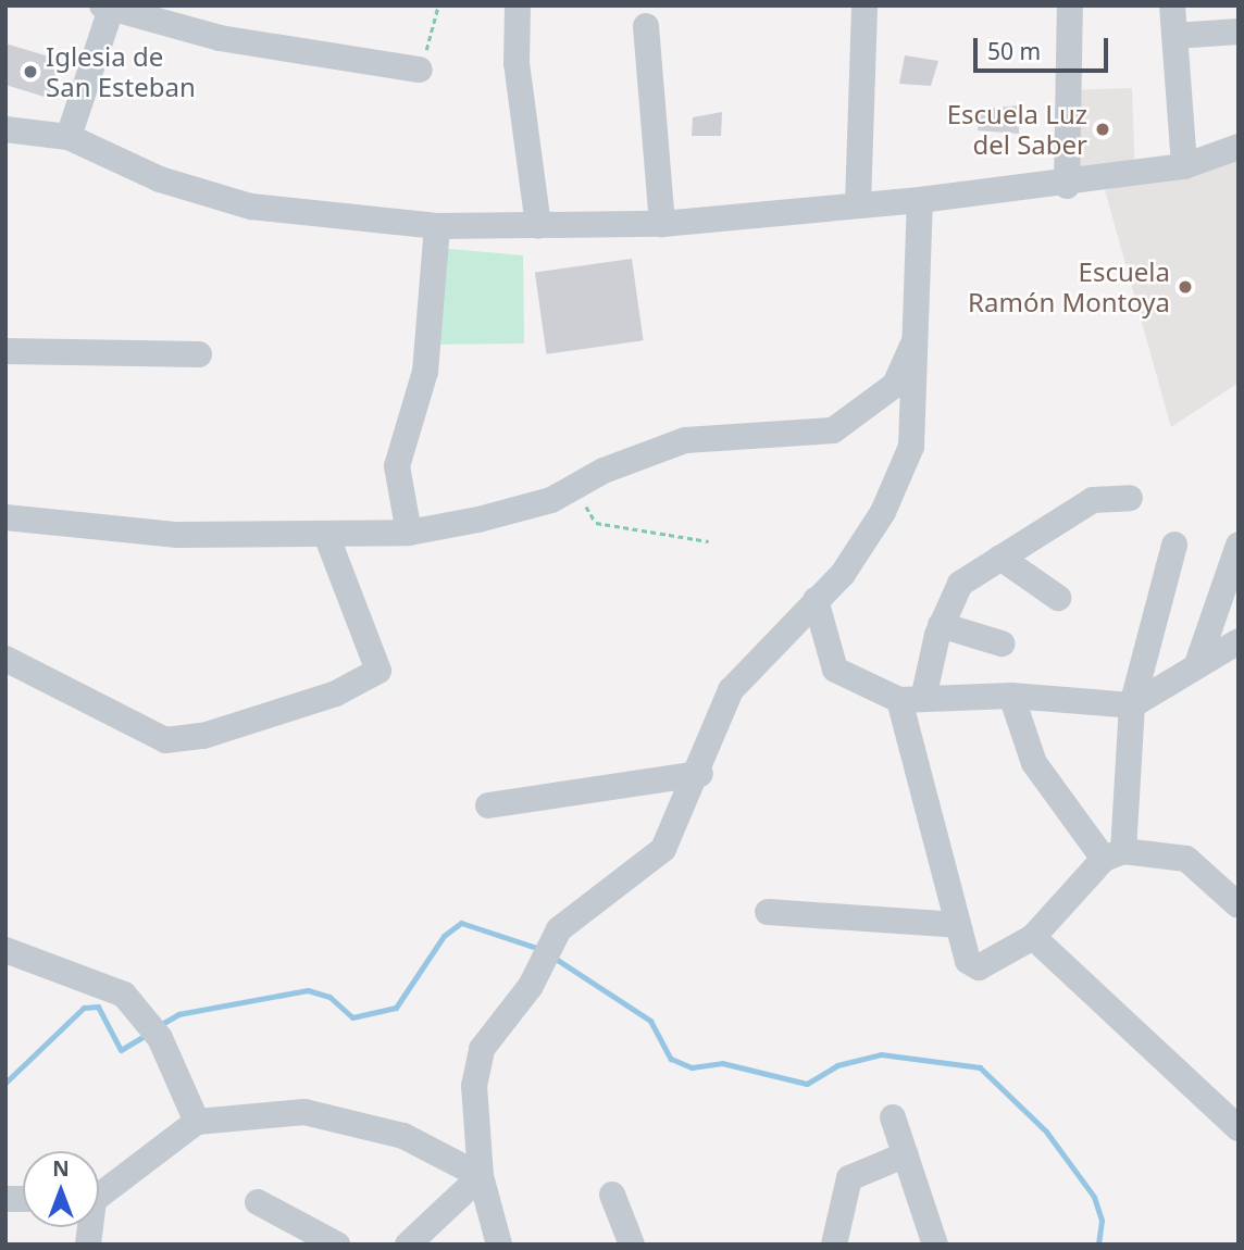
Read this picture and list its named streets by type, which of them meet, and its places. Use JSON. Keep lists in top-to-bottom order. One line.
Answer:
{"places":["Iglesia de San Esteban","Escuela Luz del Saber","Escuela Ramón Montoya"],"scale_bar":"50 m","north":"top"}
